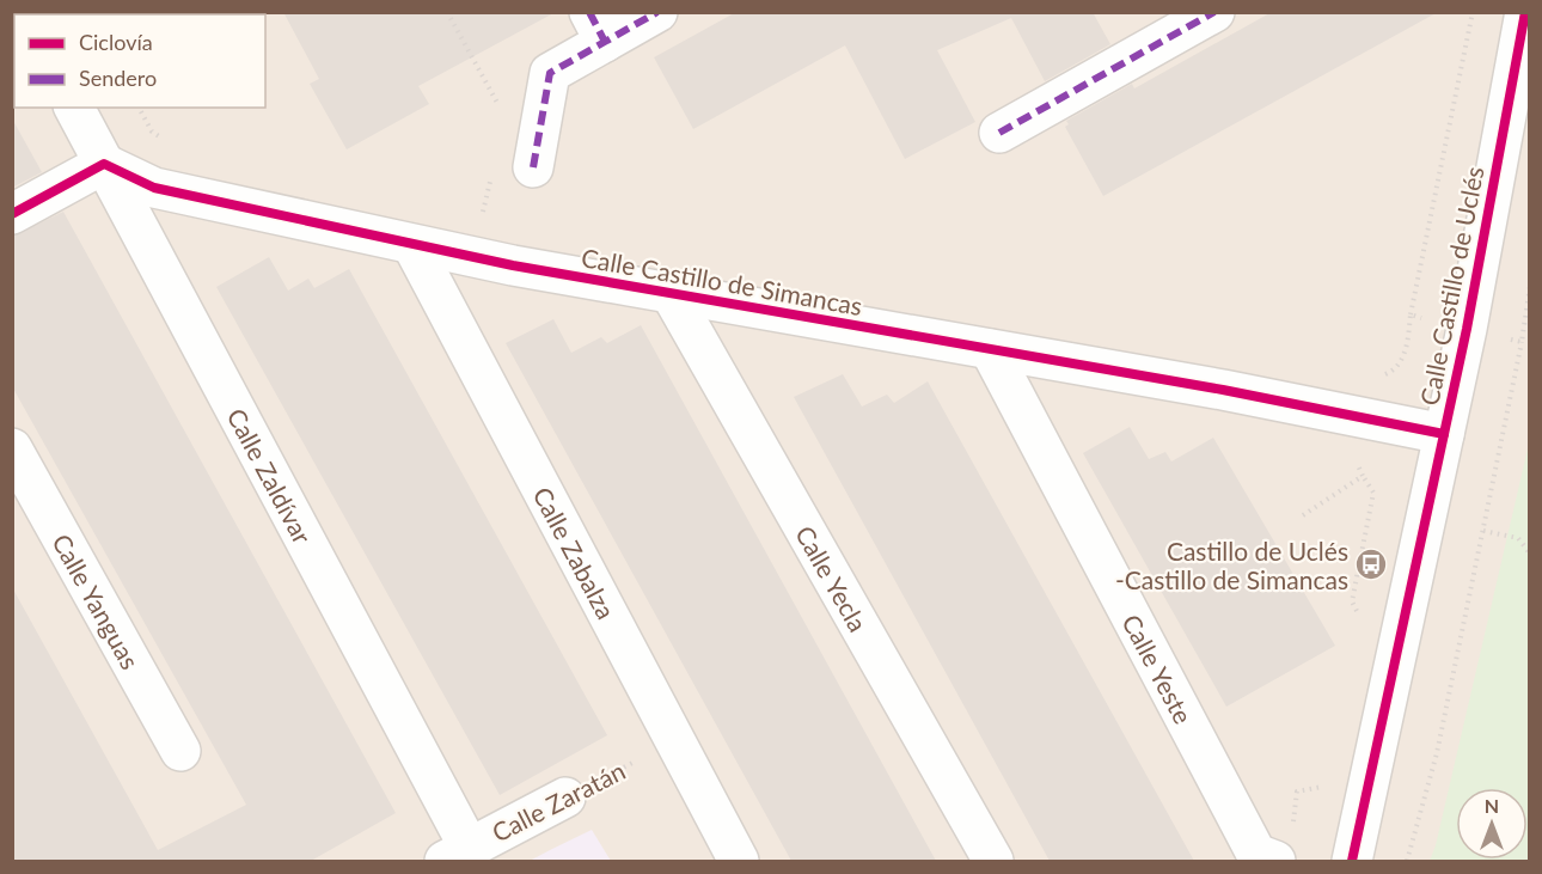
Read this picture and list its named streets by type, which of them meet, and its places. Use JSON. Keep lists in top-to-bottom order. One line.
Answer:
{"streets":{"street":["Calle Castillo de Simancas","Calle Castillo de Uclés","Calle Zaldívar","Calle Zabalza","Calle Yecla","Calle Yanguas","Calle Yeste","Calle Zaratán"]},"crossings":[["Calle Castillo de Simancas","Calle Castillo de Uclés"],["Calle Castillo de Simancas","Calle Zaldívar"],["Calle Castillo de Simancas","Calle Zabalza"],["Calle Castillo de Simancas","Calle Yecla"],["Calle Castillo de Simancas","Calle Yeste"],["Calle Zaldívar","Calle Zaratán"],["Calle Zabalza","Calle Zaratán"]],"places":{"bus stop":["Castillo de Uclés -Castillo de Simancas"]},"legend":["Ciclovía","Sendero"],"north":"top"}
